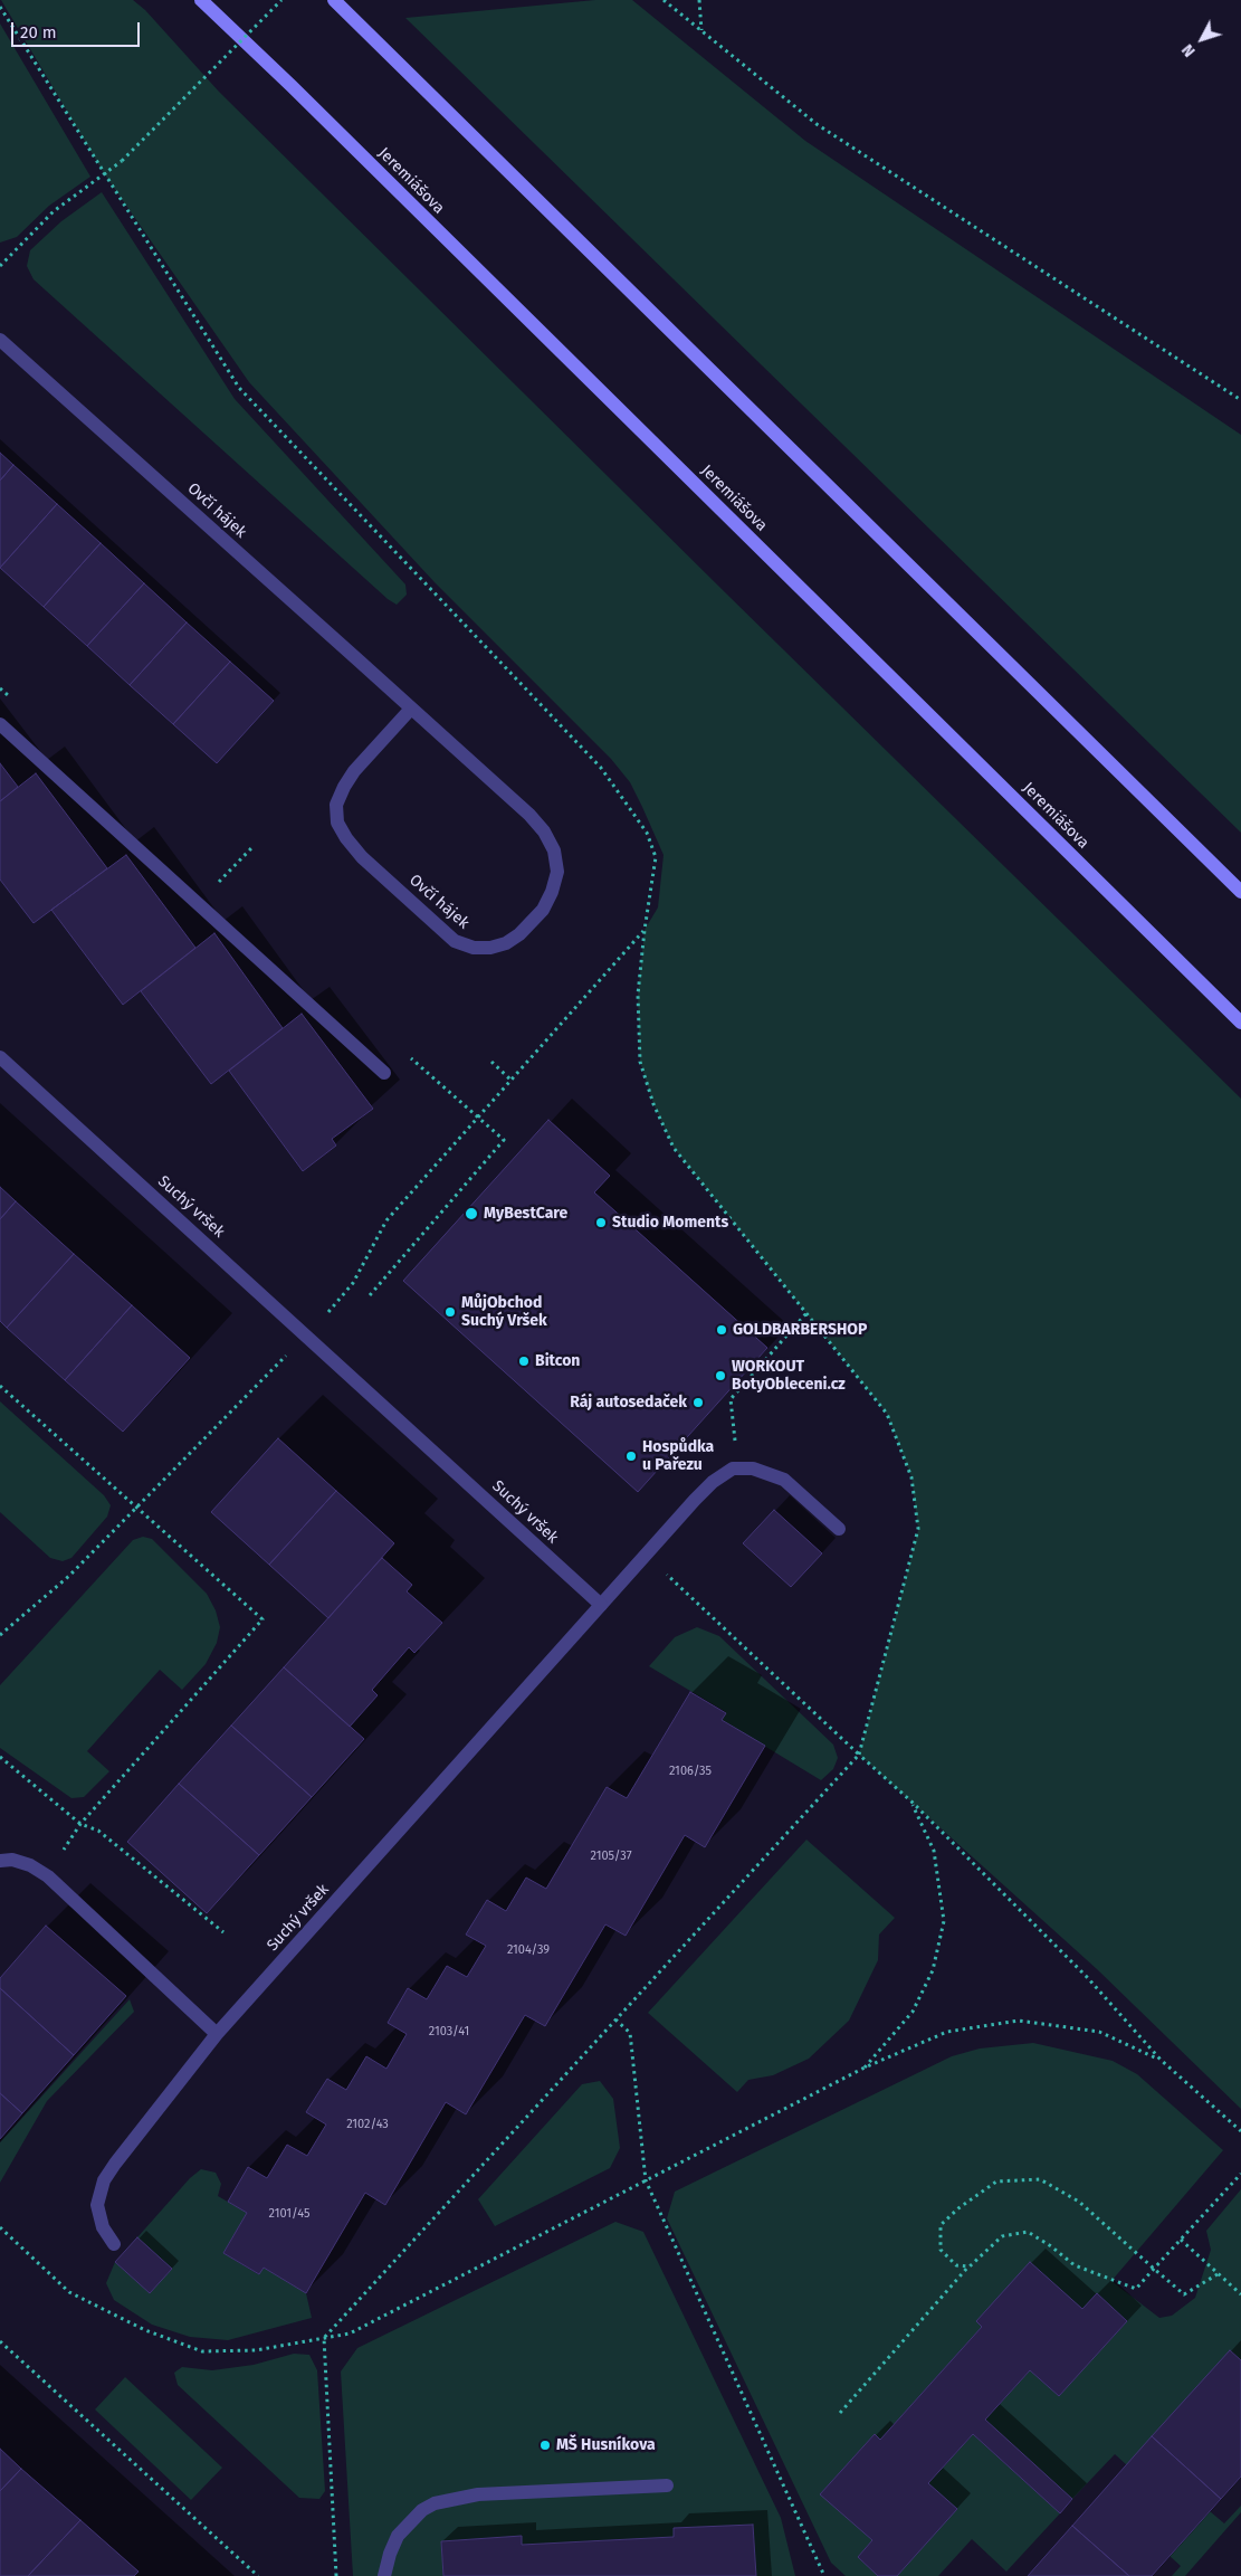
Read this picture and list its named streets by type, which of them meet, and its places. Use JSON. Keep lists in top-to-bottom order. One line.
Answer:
{"streets":{"main road":["Jeremiášova"],"street":["Ovčí hájek","Suchý vršek"]},"places":["MyBestCare","Studio Moments","MůjObchod Suchý Vršek","GOLDBARBERSHOP","Bitcon","WORKOUT BotyObleceni.cz","Ráj autosedaček","Hospůdka u Pařezu","MŠ Husníkova"],"house_numbers":["2106/35","2105/37","2104/39","2103/41","2102/43","2101/45"],"scale_bar":"20 m","north":"bottom left"}
